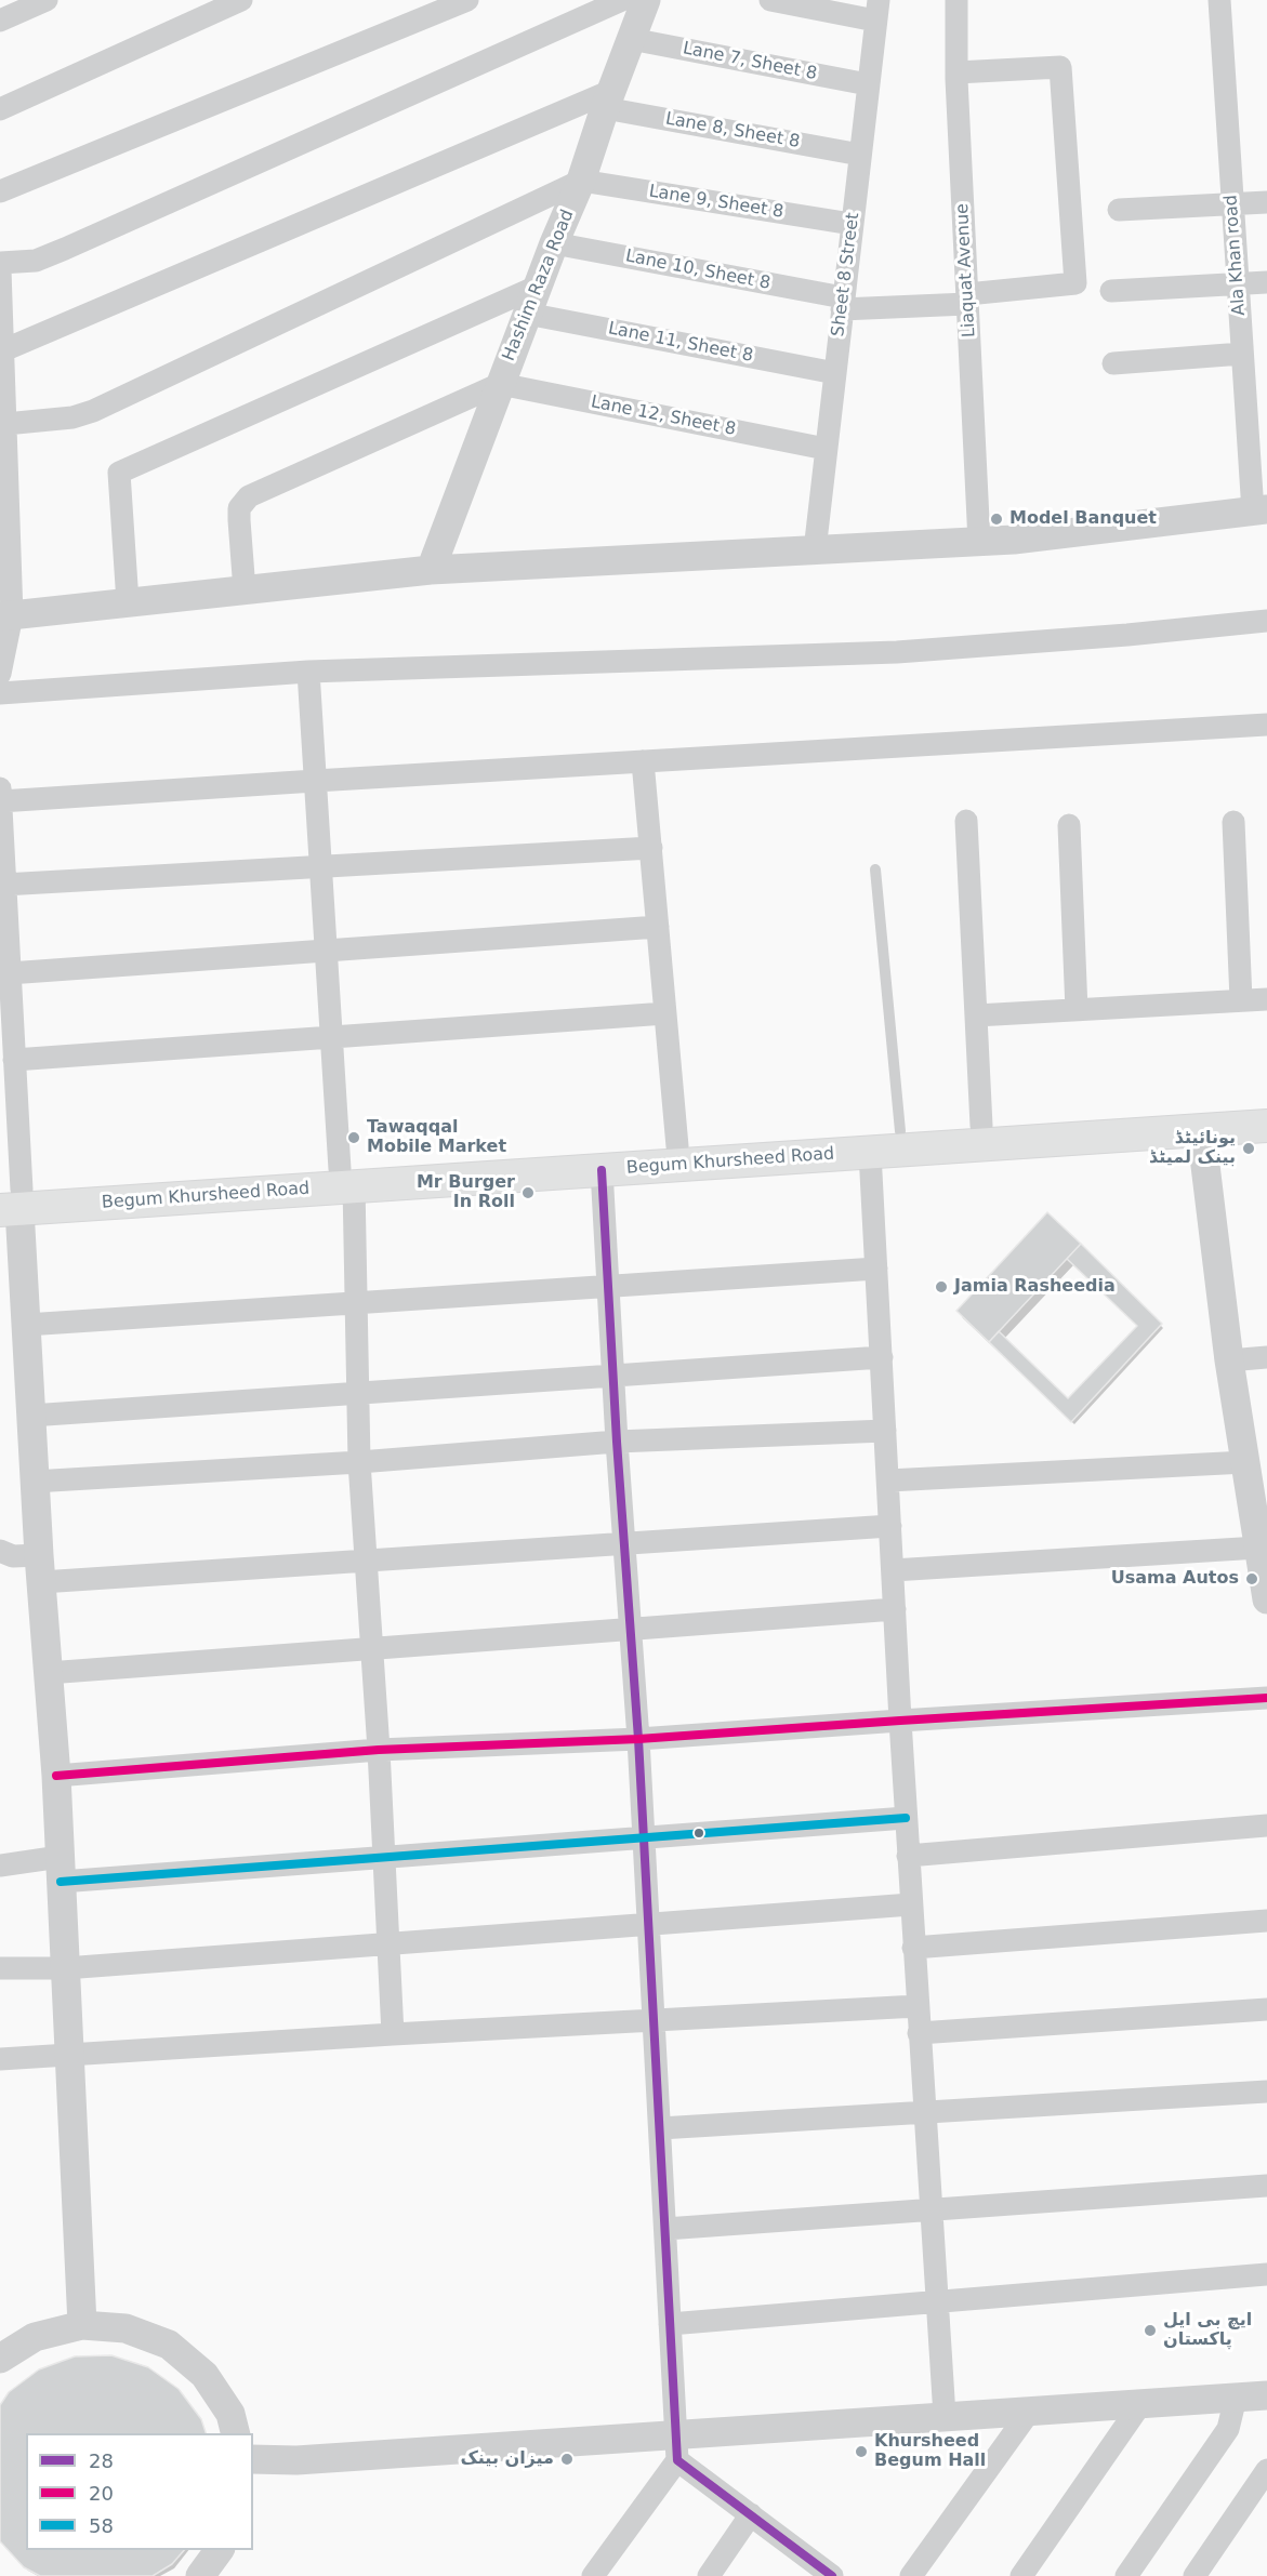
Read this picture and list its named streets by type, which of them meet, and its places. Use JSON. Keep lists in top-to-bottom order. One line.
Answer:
{"streets":{"main road":["Begum Khursheed Road"],"street":["Lane 7, Sheet 8","Lane 8, Sheet 8","Lane 9, Sheet 8","Ala Khan road","Lane 10, Sheet 8","Liaquat Avenue","Sheet 8 Street","Hashim Raza Road","Lane 11, Sheet 8","Lane 12, Sheet 8"]},"crossings":[["Lane 7, Sheet 8","Sheet 8 Street"],["Lane 7, Sheet 8","Hashim Raza Road"],["Lane 8, Sheet 8","Sheet 8 Street"],["Lane 8, Sheet 8","Hashim Raza Road"],["Lane 9, Sheet 8","Sheet 8 Street"],["Lane 9, Sheet 8","Hashim Raza Road"],["Lane 10, Sheet 8","Liaquat Avenue"],["Lane 10, Sheet 8","Sheet 8 Street"],["Lane 10, Sheet 8","Hashim Raza Road"],["Sheet 8 Street","Lane 11, Sheet 8"],["Sheet 8 Street","Lane 12, Sheet 8"],["Hashim Raza Road","Lane 11, Sheet 8"],["Hashim Raza Road","Lane 12, Sheet 8"]],"places":["Model Banquet","Tawaqqal Mobile Market","یونائیٹڈ بینک لمیٹڈ","Mr Burger In Roll","Jamia Rasheedia","Usama Autos","ایچ بی ایل پاکستان","Khursheed Begum Hall","میزان بینک"],"lines":["transit line 28","transit line 20","transit line 58"],"legend":["28","20","58"]}
